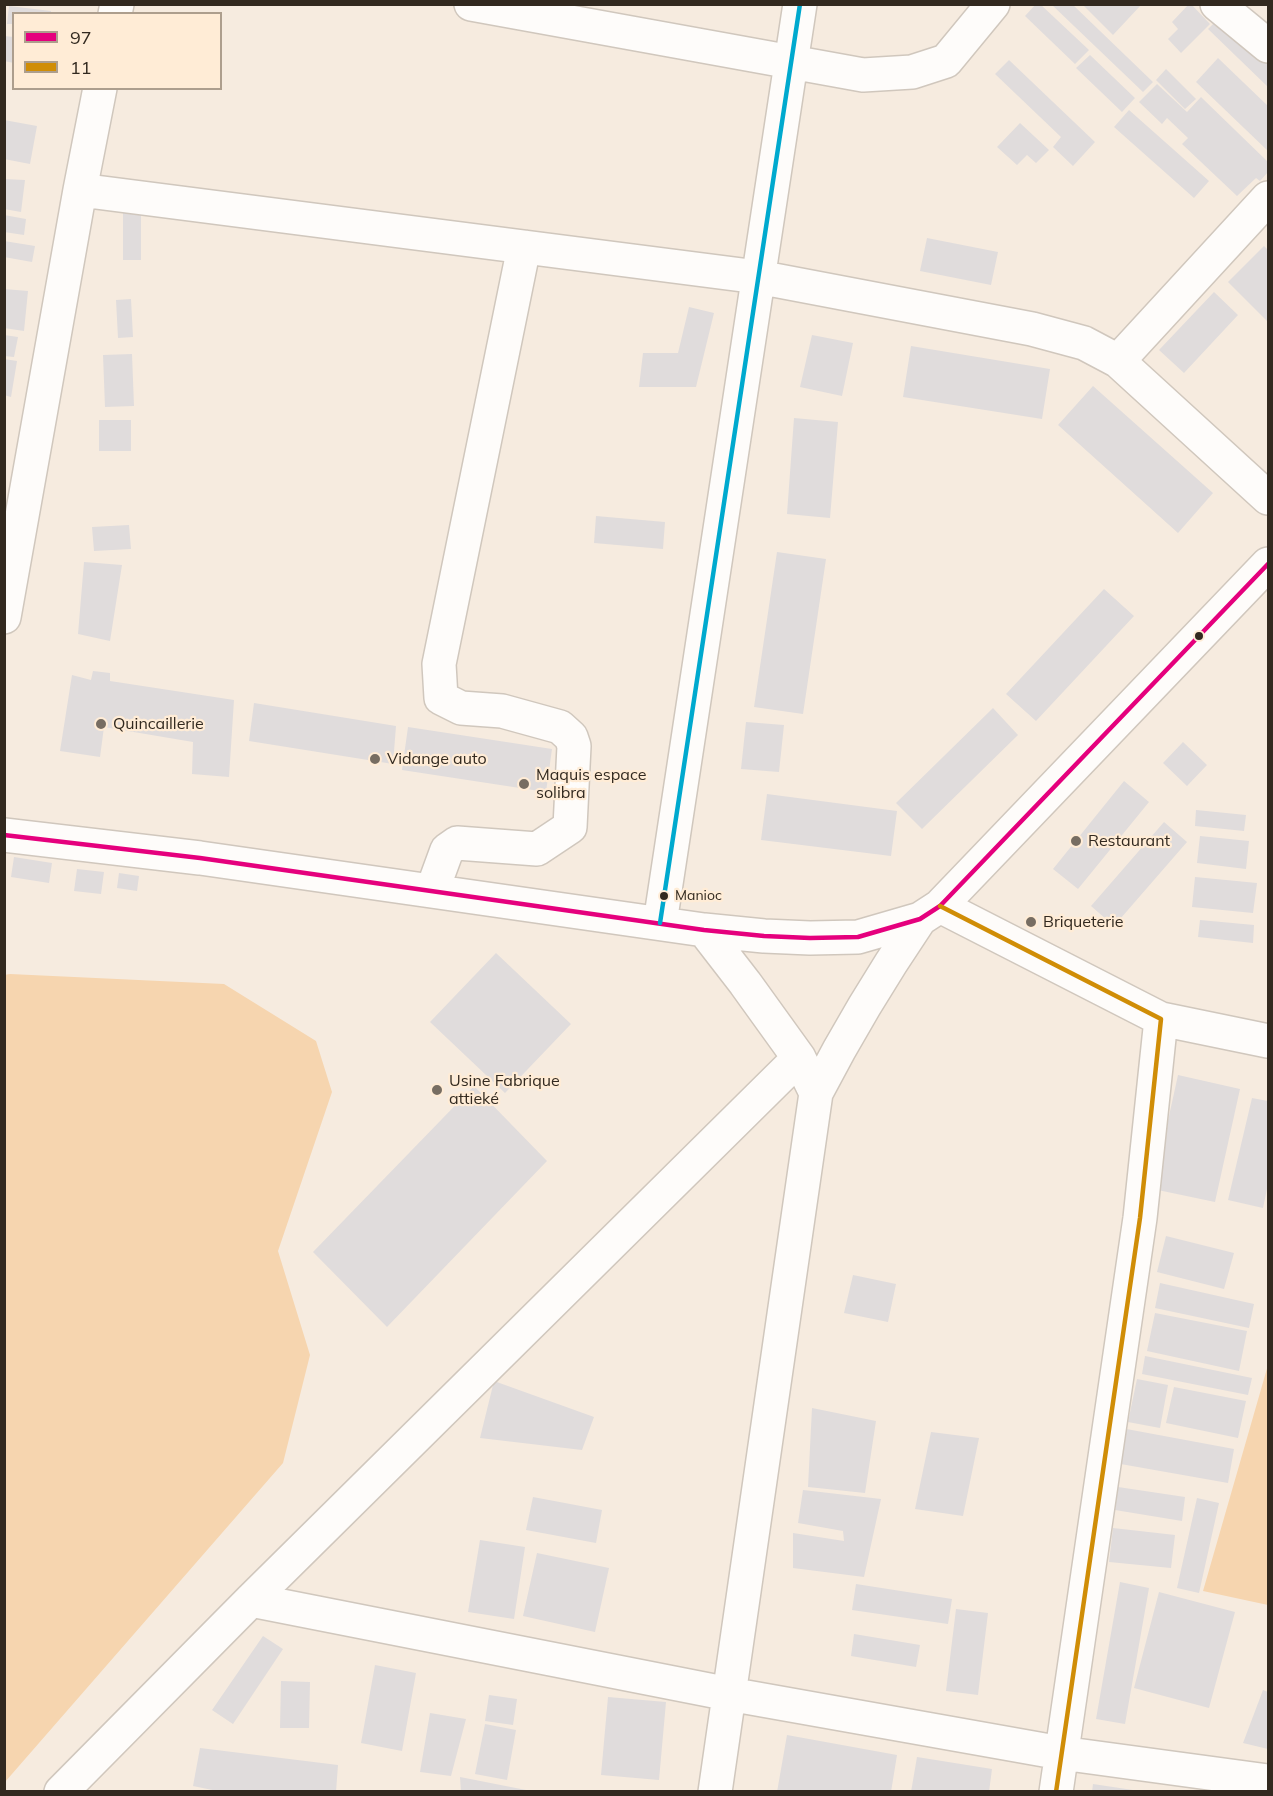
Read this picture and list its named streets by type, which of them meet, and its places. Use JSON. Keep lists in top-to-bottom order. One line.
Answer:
{"places":["Quincaillerie","Vidange auto","Maquis espace solibra","Restaurant","Manioc","Briqueterie","Usine Fabrique attieké"],"lines":["transit line 97","transit line 11"],"legend":["97","11"]}
